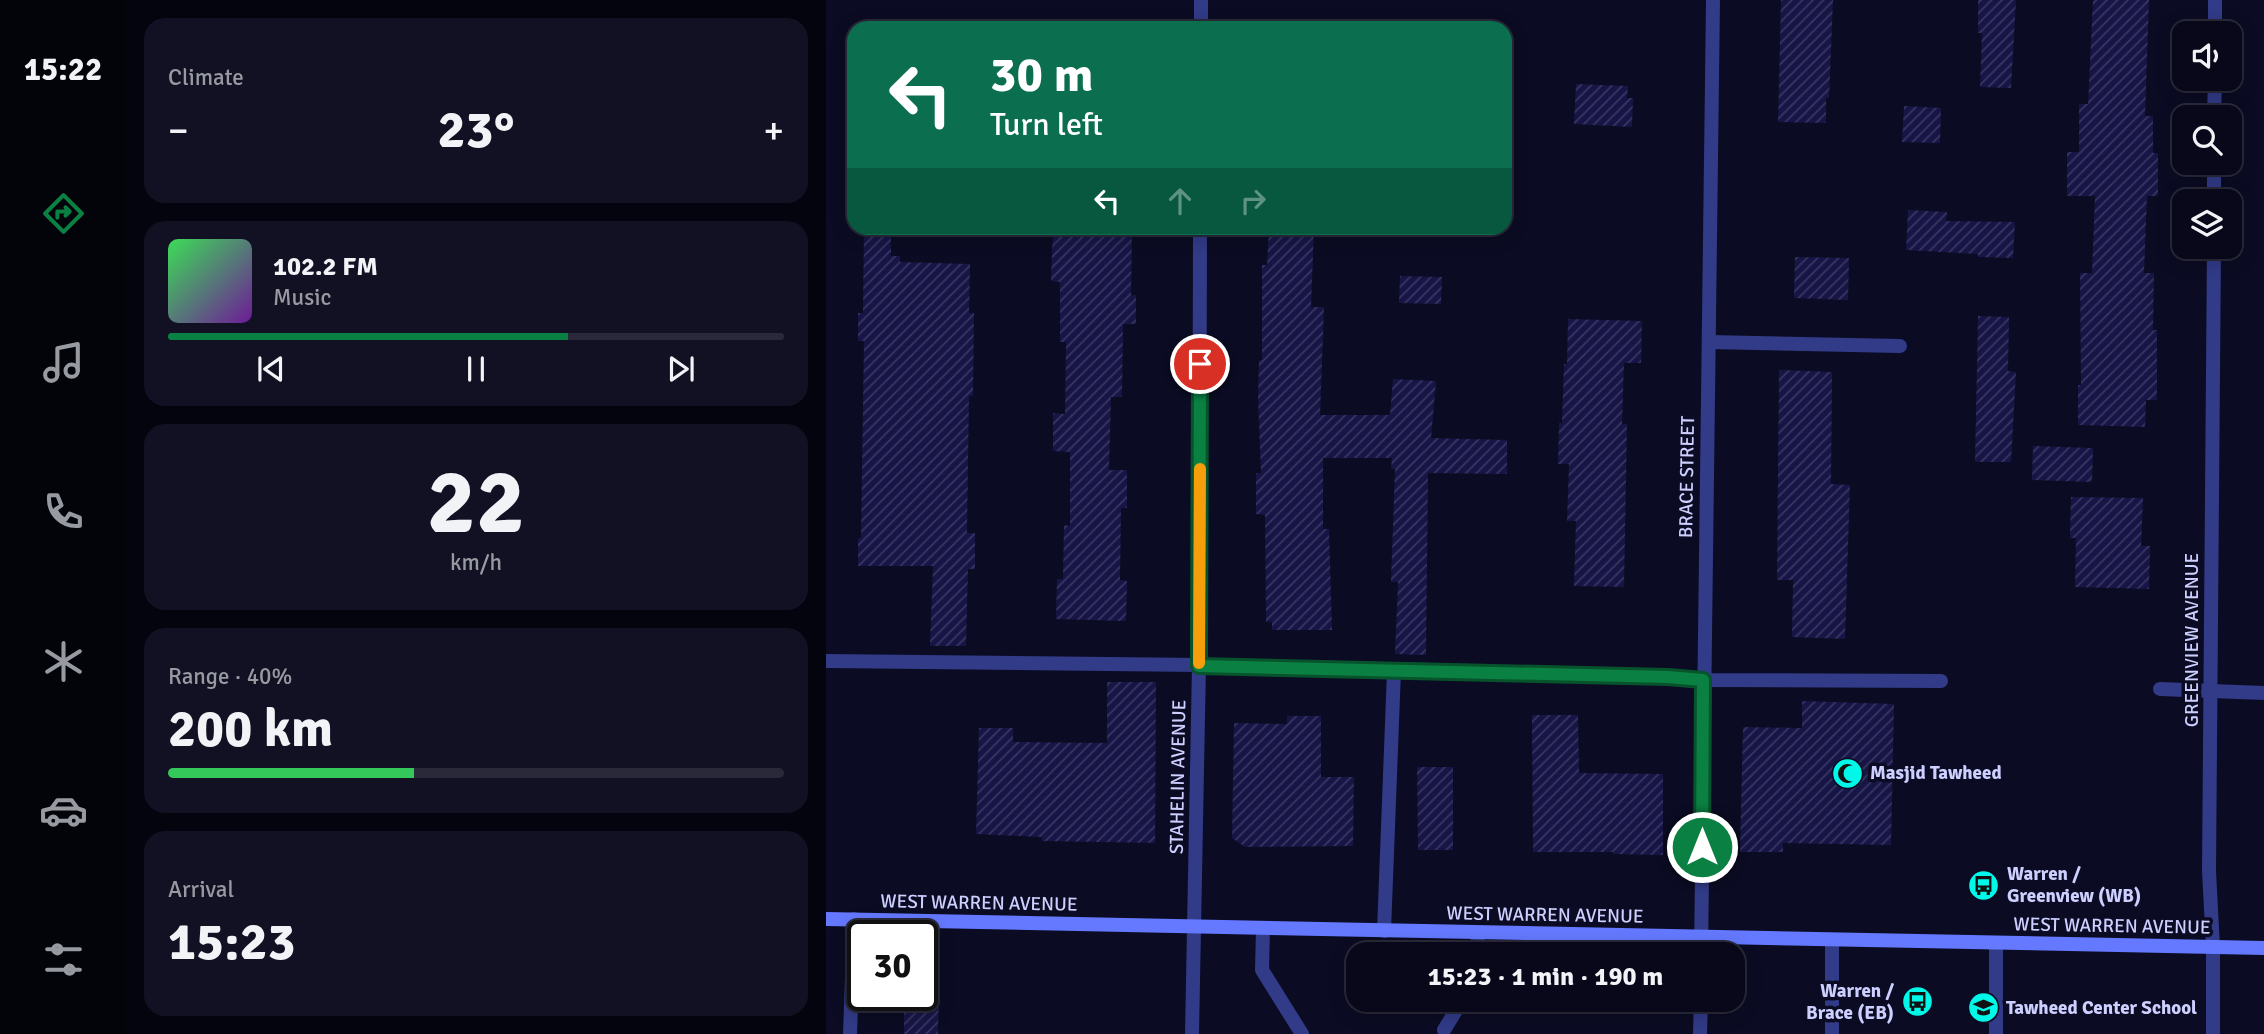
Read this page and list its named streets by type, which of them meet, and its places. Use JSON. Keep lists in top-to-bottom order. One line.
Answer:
{"streets":{"main road":["WEST WARREN AVENUE"],"street":["BRACE STREET","GREENVIEW AVENUE","STAHELIN AVENUE"]},"crossings":[["BRACE STREET","WEST WARREN AVENUE"],["GREENVIEW AVENUE","WEST WARREN AVENUE"],["STAHELIN AVENUE","WEST WARREN AVENUE"]],"places":{"mosque":["Masjid Tawheed"],"bus stop":["Warren / Greenview (WB)","Warren / Brace (EB)"],"school or university":["Tawheed Center School"]},"page":{"tabs":"15:22","tile":["Climate",["22","km/h"],["Range · 40%","200 km"],["Arrival","15:23"]],"turn":["30 m","Turn left"],"heat":["−","23°","+"],"song":["102.2 FM","Music"],"limit":"30","trip":"15:23 · 1 min · 190 m"}}
